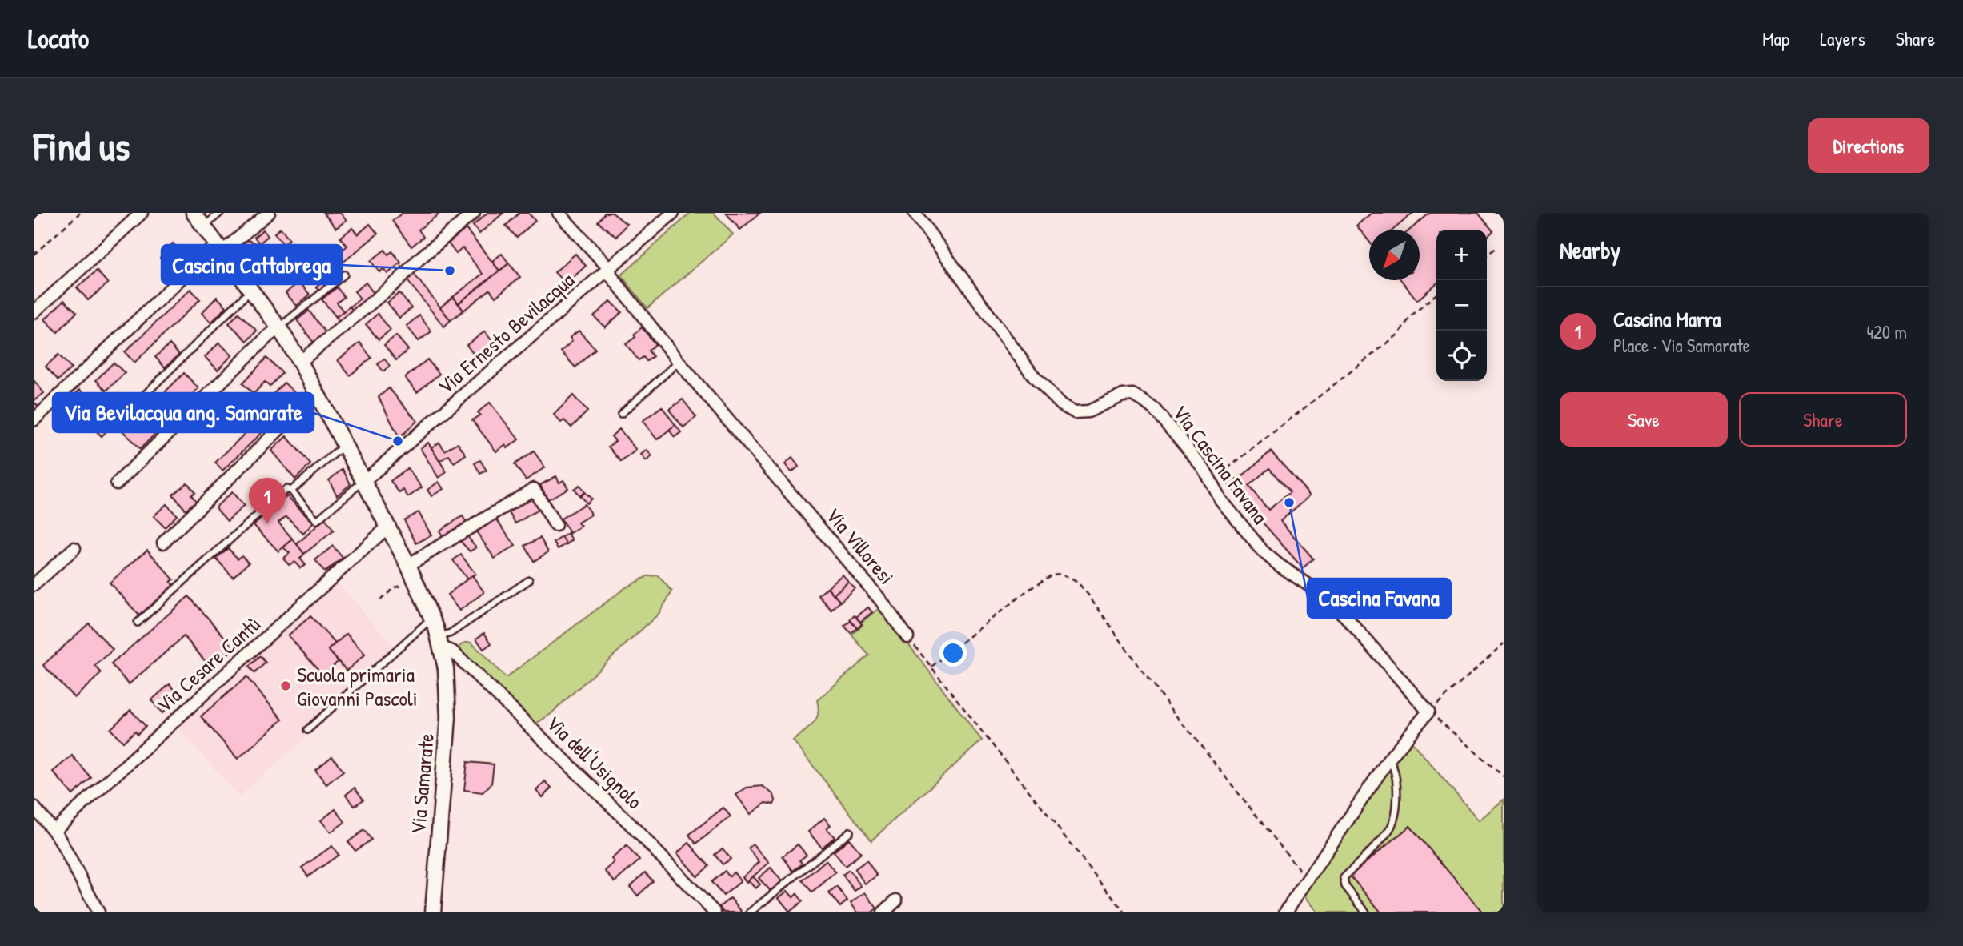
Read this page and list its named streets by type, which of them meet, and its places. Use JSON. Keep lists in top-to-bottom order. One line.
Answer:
{"streets":{"street":["Via Ernesto Bevilacqua","Via Cascina Favana","Via Villoresi","Via Cesare Cantù","Via dell'Usignolo","Via Samarate"]},"crossings":[["Via Ernesto Bevilacqua","Via Villoresi"],["Via Ernesto Bevilacqua","Via Samarate"],["Via Cesare Cantù","Via Samarate"],["Via dell'Usignolo","Via Samarate"]],"places":["Cascina Cattabrega","Via Bevilacqua ang. Samarate","Cascina Favana","Scuola primaria Giovanni Pascoli"],"north":"bottom left","page":{"header":"Locato","nav":["Map","Layers","Share"],"buttons":["Directions",["Save","Share"]],"title":"Find us","heading":"Nearby","map_buttons":["+","−"],"list":[{"mark":"1","name":"Cascina Marra","note":"Place · Via Samarate","value":"420 m"}],"pins":"1"}}
